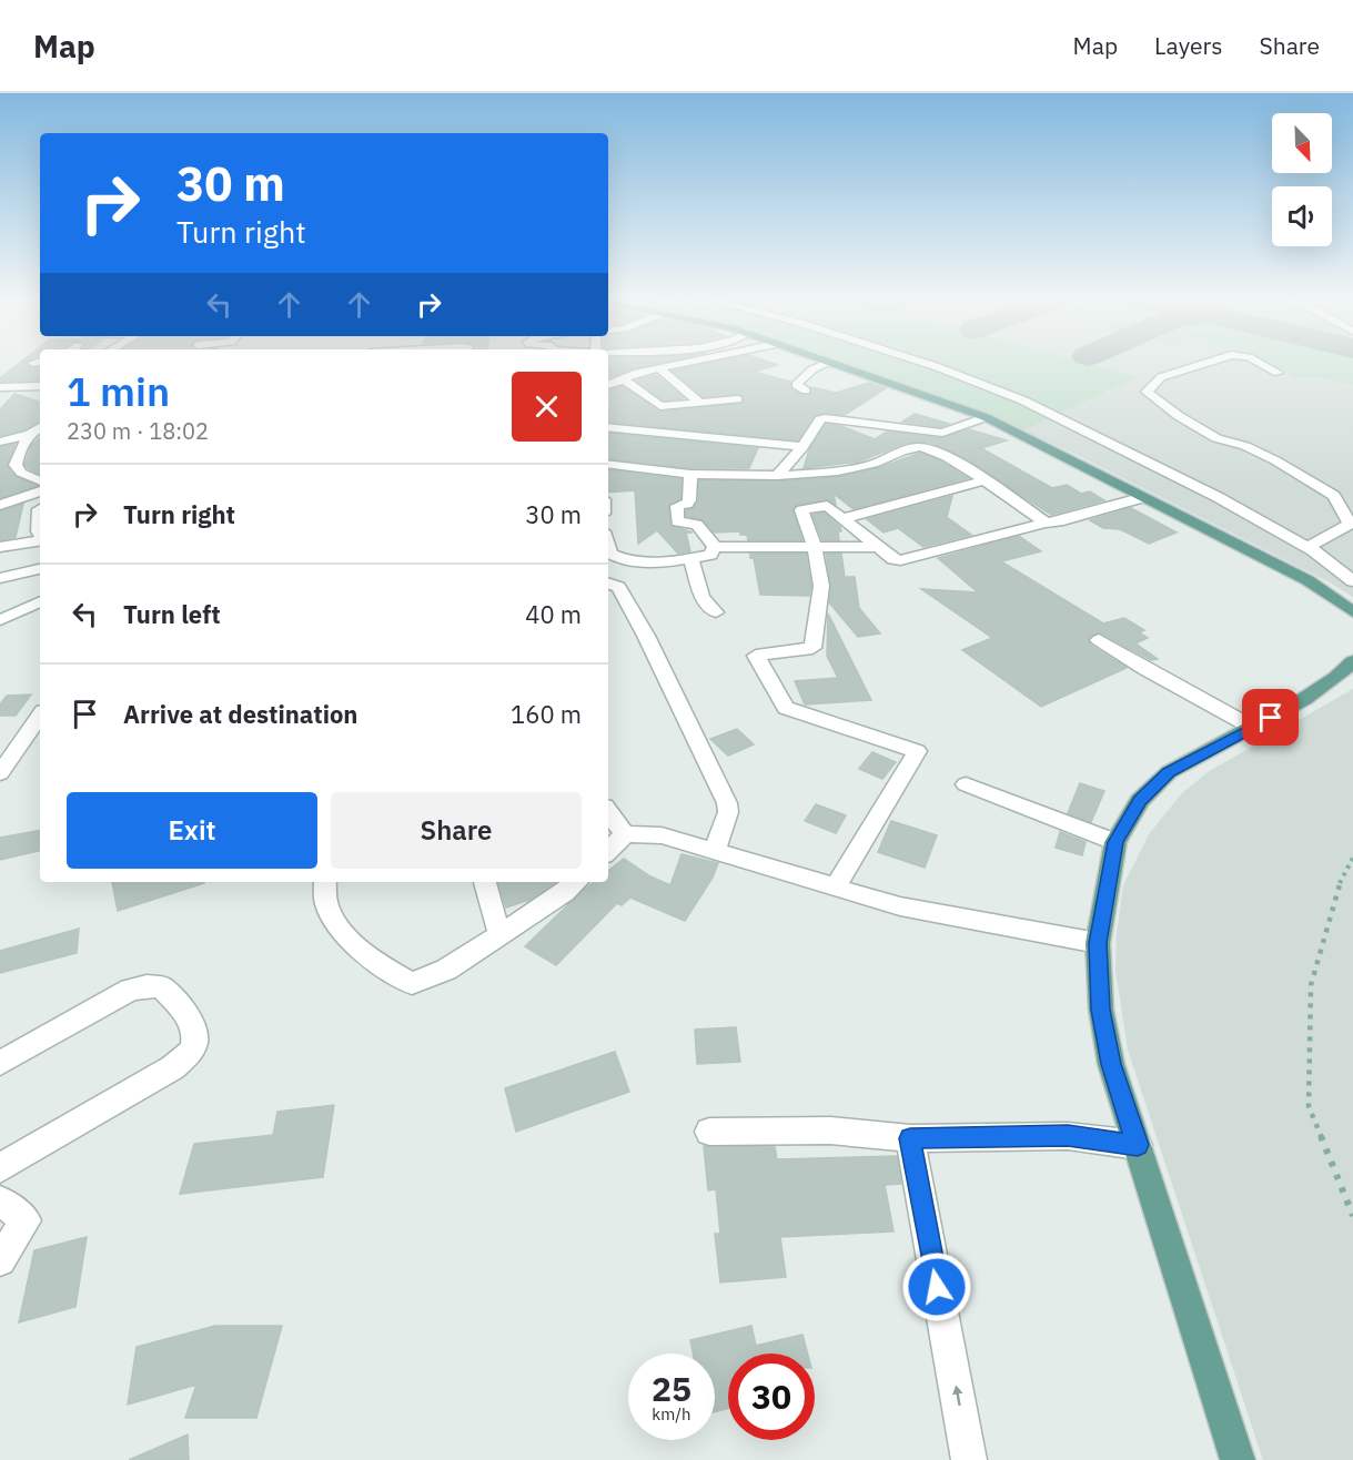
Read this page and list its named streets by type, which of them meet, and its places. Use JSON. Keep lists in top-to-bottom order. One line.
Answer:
{"north":"bottom right","page":{"header":"Map","nav":["Map","Layers","Share"],"turn":["30 m","Turn right"],"heading":["1 min","230 m · 18:02"],"list":[{"name":"Turn right","value":"30 m"},{"name":"Turn left","value":"40 m"},{"name":"Arrive at destination","value":"160 m"}],"buttons":["Exit","Share"],"speed":"25 km/h","limit":"30"}}
